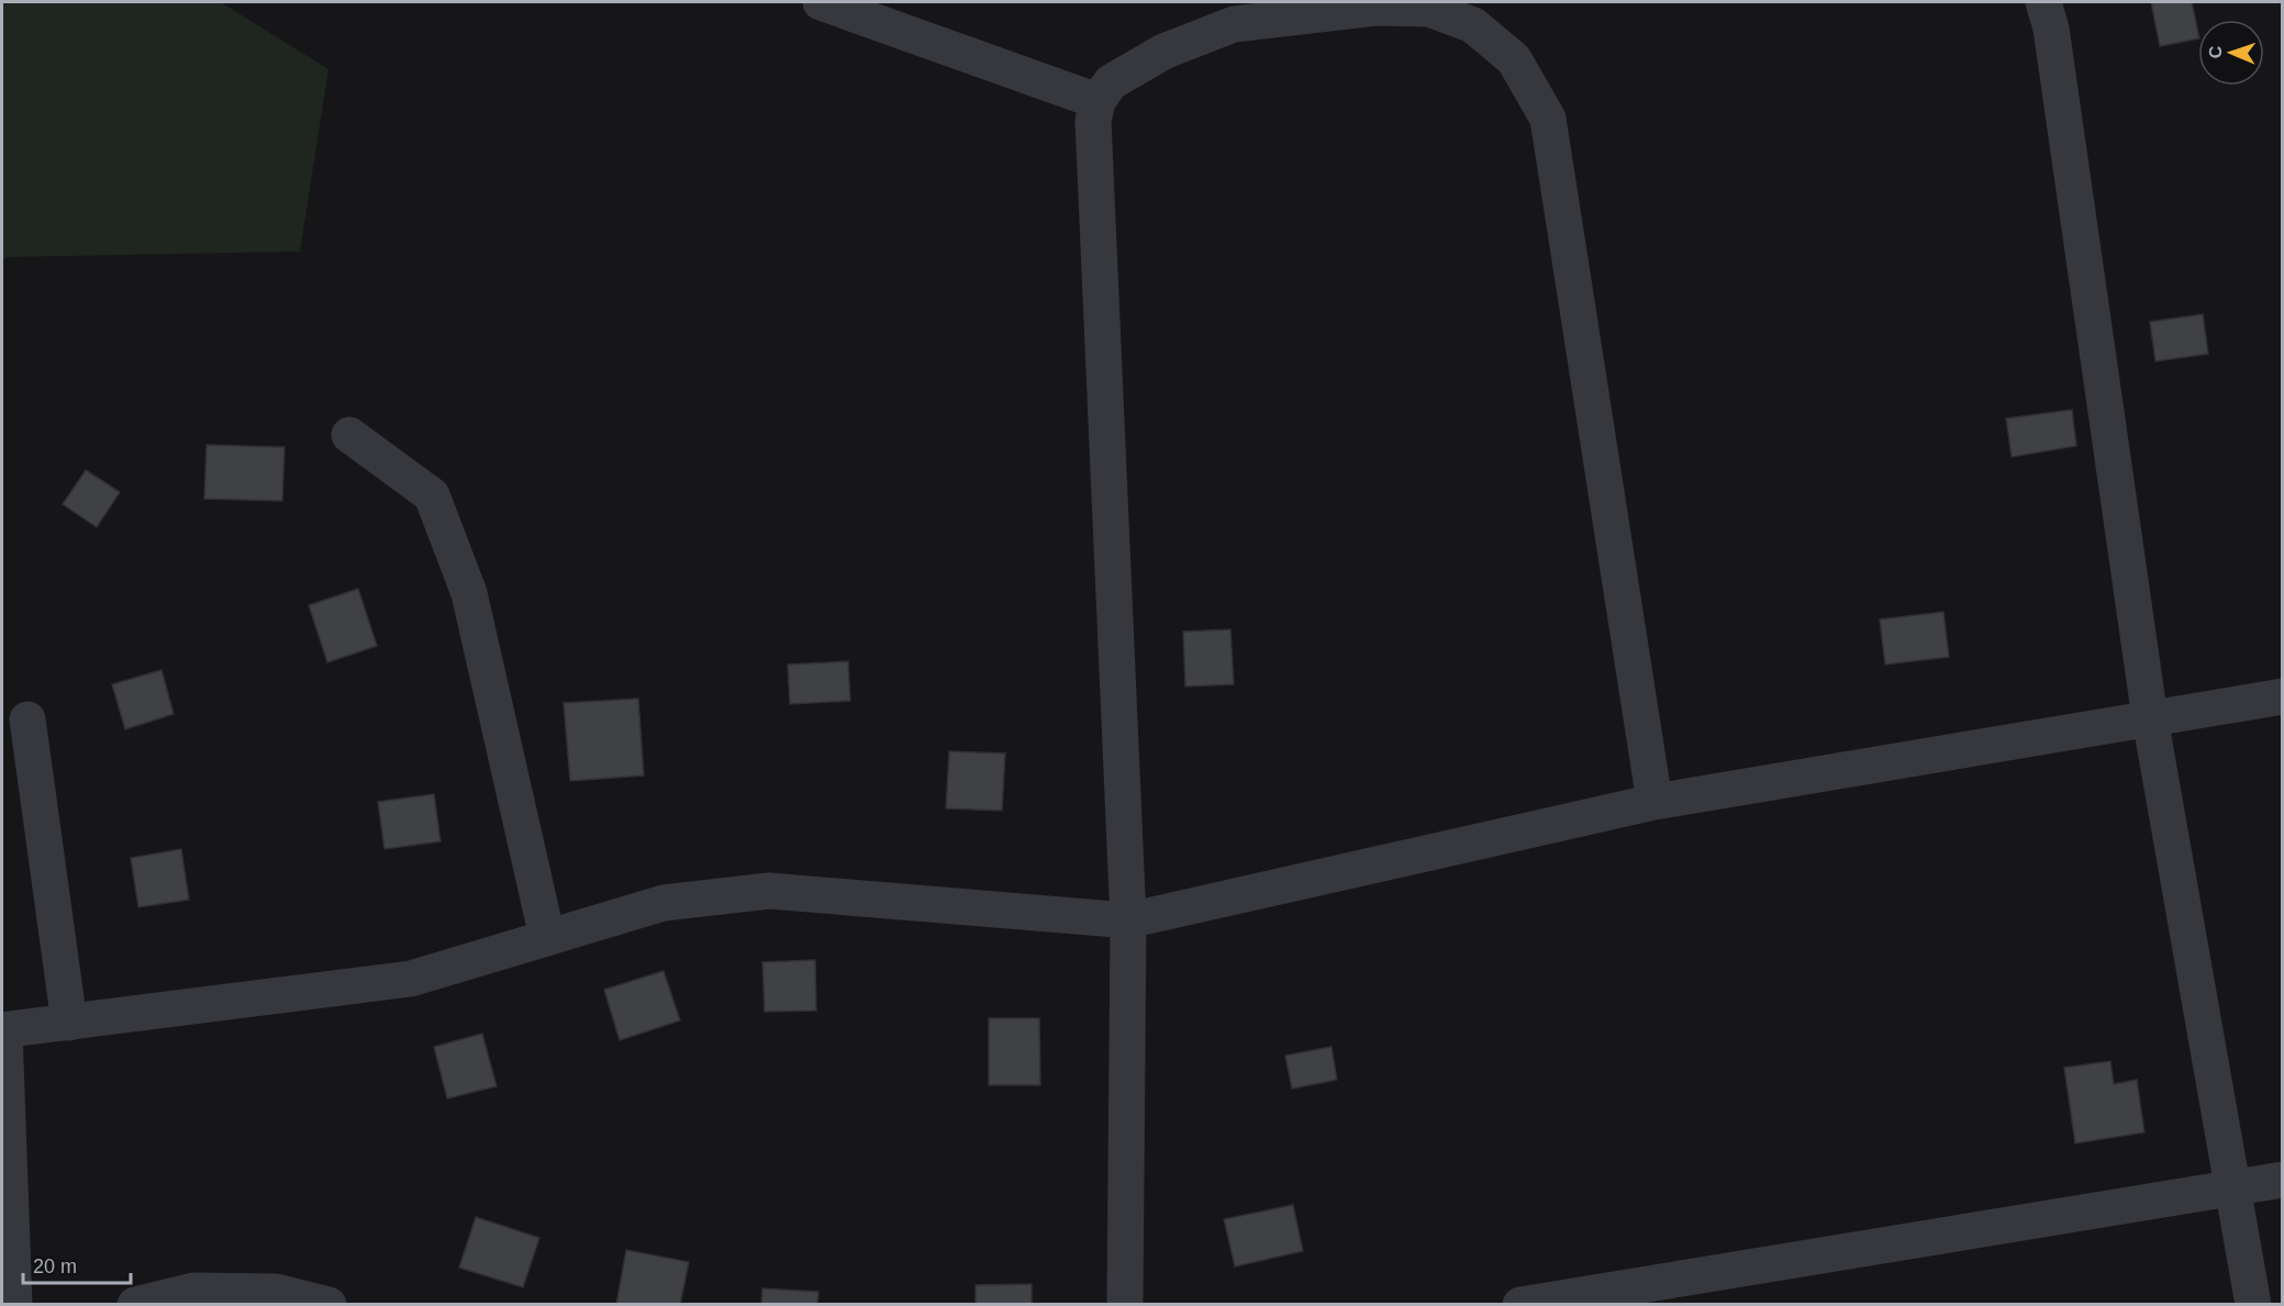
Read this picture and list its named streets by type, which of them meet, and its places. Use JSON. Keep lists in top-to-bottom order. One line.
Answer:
{"scale_bar":"20 m","north":"left"}
